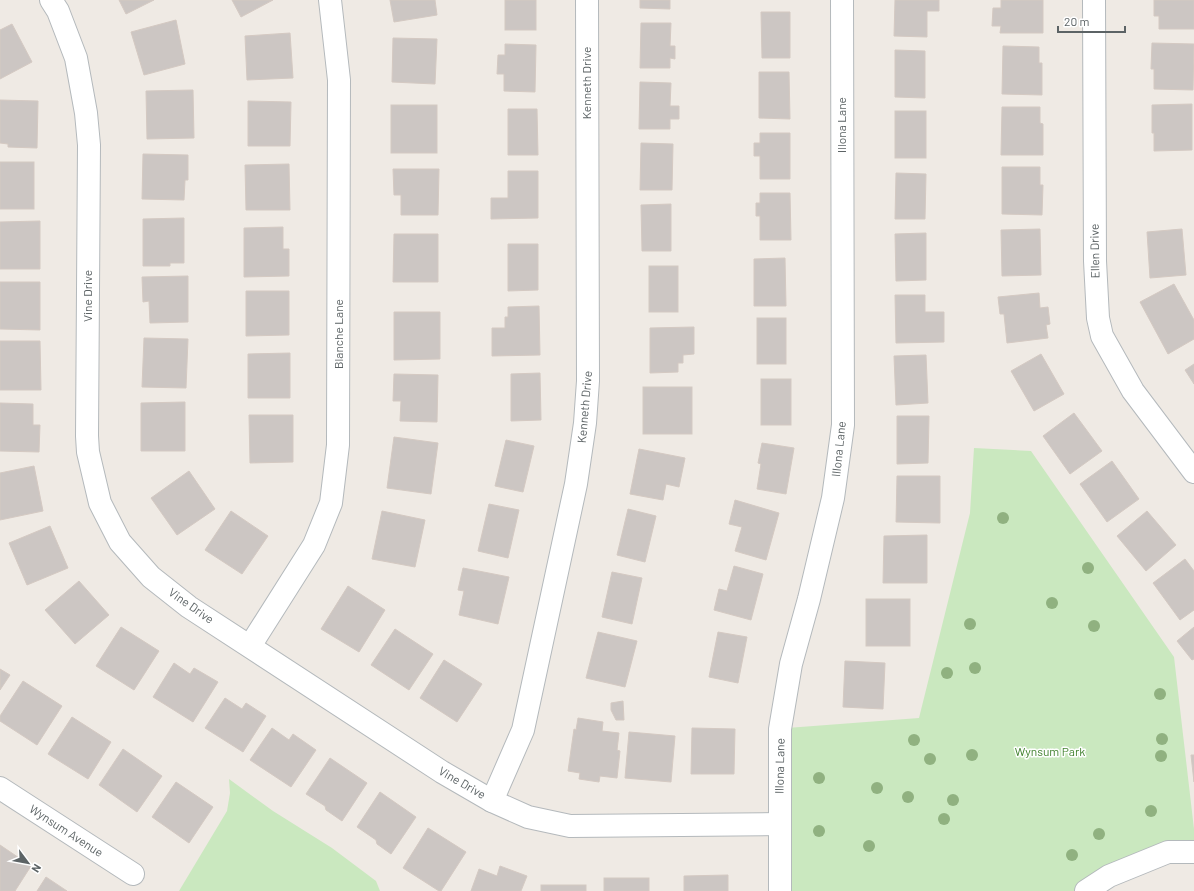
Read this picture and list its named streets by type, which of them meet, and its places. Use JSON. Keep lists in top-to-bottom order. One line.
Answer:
{"streets":{"street":["Kenneth Drive","Illona Lane","Ellen Drive","Vine Drive","Blanche Lane","Wynsum Avenue"]},"crossings":[["Kenneth Drive","Vine Drive"],["Illona Lane","Vine Drive"],["Vine Drive","Blanche Lane"]],"parks":["Wynsum Park"],"scale_bar":"20 m","north":"bottom right"}
